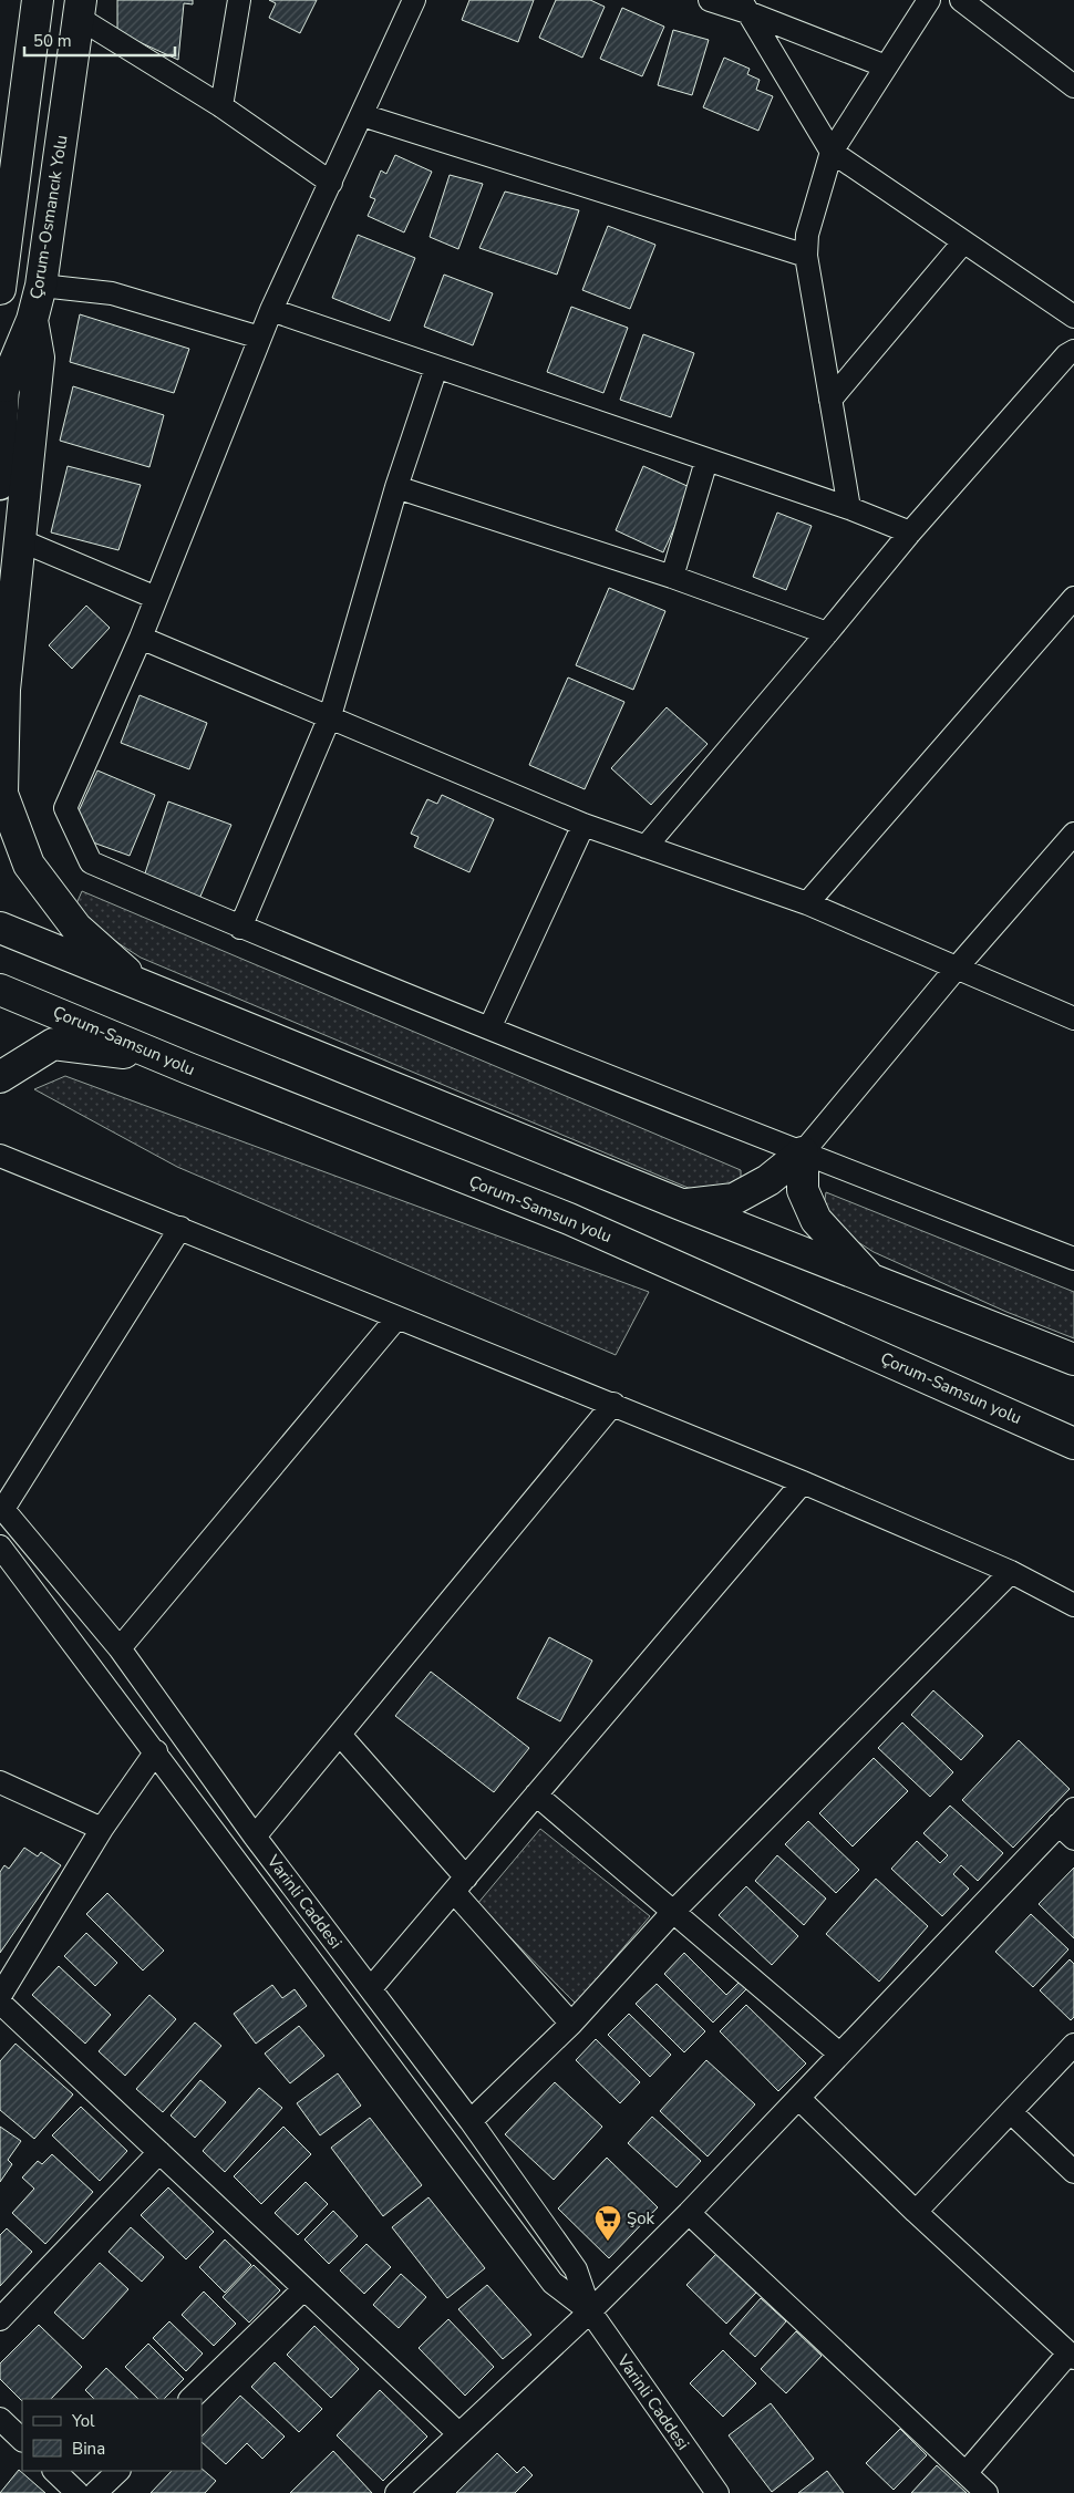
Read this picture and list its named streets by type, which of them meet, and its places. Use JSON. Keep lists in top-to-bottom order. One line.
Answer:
{"streets":{"highway":["Çorum-Osmancık Yolu","Çorum-Samsun yolu"],"street":["Varinli Caddesi"]},"places":{"supermarket":["Şok"]},"legend":["Yol","Bina"],"scale_bar":"50 m"}
